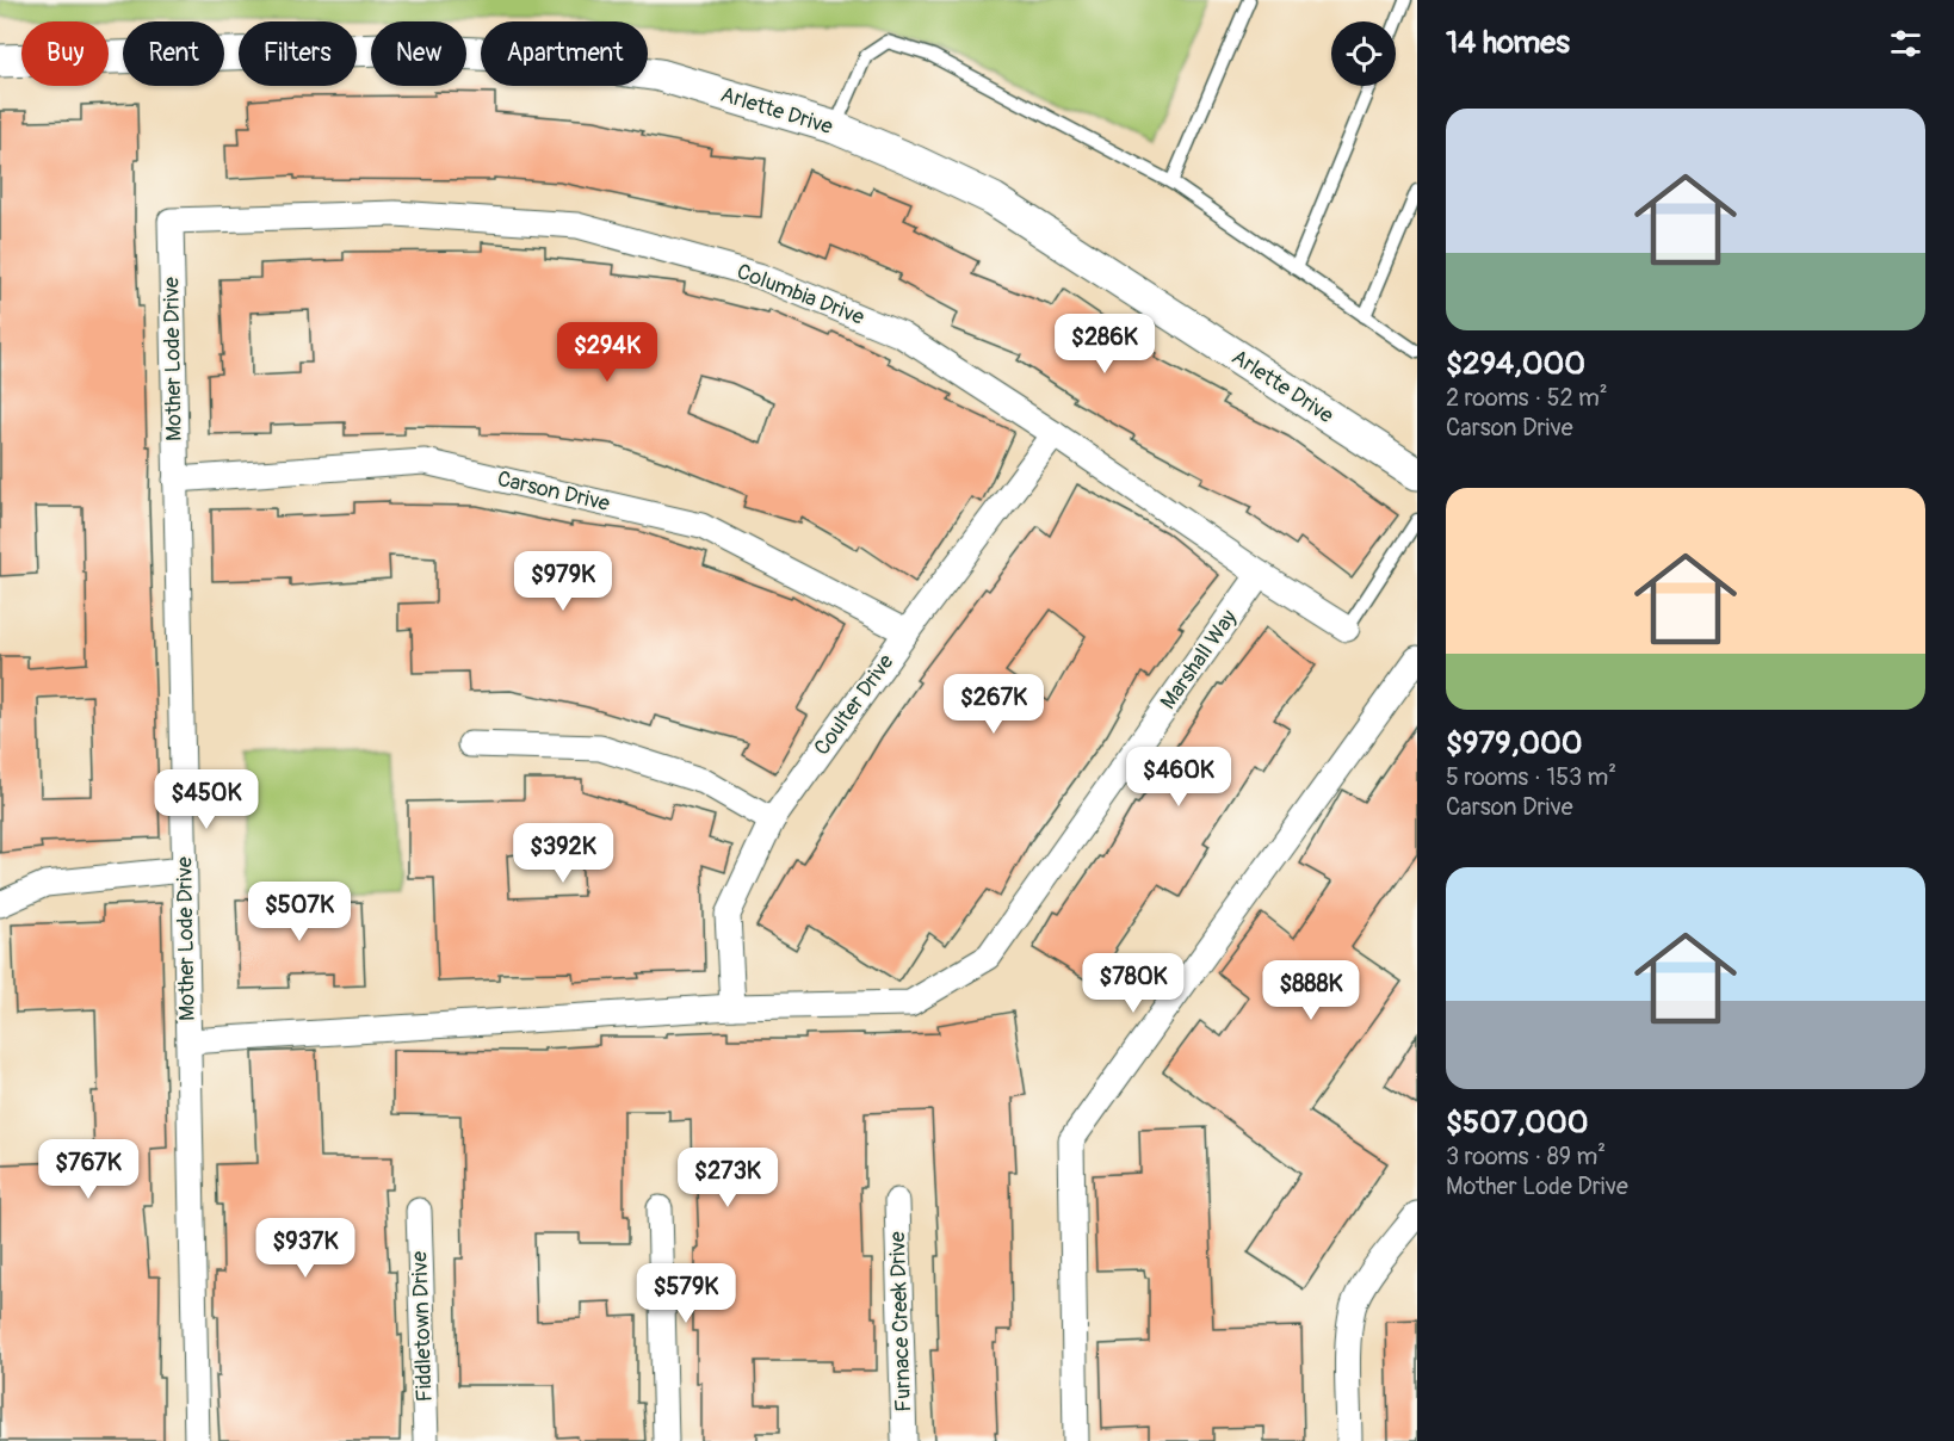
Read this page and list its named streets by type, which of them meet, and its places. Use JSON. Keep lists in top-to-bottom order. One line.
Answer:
{"streets":{"street":["Arlette Drive","Columbia Drive","Mother Lode Drive","Carson Drive","Marshall Way","Coulter Drive","Furnace Creek Drive","Fiddletown Drive"]},"crossings":[["Columbia Drive","Mother Lode Drive"],["Columbia Drive","Marshall Way"],["Columbia Drive","Coulter Drive"],["Mother Lode Drive","Carson Drive"],["Carson Drive","Coulter Drive"],["Marshall Way","Coulter Drive"]],"page":{"heading":"14 homes","chip":["Buy","Rent","Filters","New","Apartment"],"list":[{"name":"$294,000","note":"2 rooms · 52 m² · Carson Drive"},{"name":"$979,000","note":"5 rooms · 153 m² · Carson Drive"},{"name":"$507,000","note":"3 rooms · 89 m² · Mother Lode Drive"}],"price":["$286K","$294K","$979K","$267K","$460K","$450K","$392K","$507K","$780K","$888K","$767K","$273K","$937K","$579K"]}}
